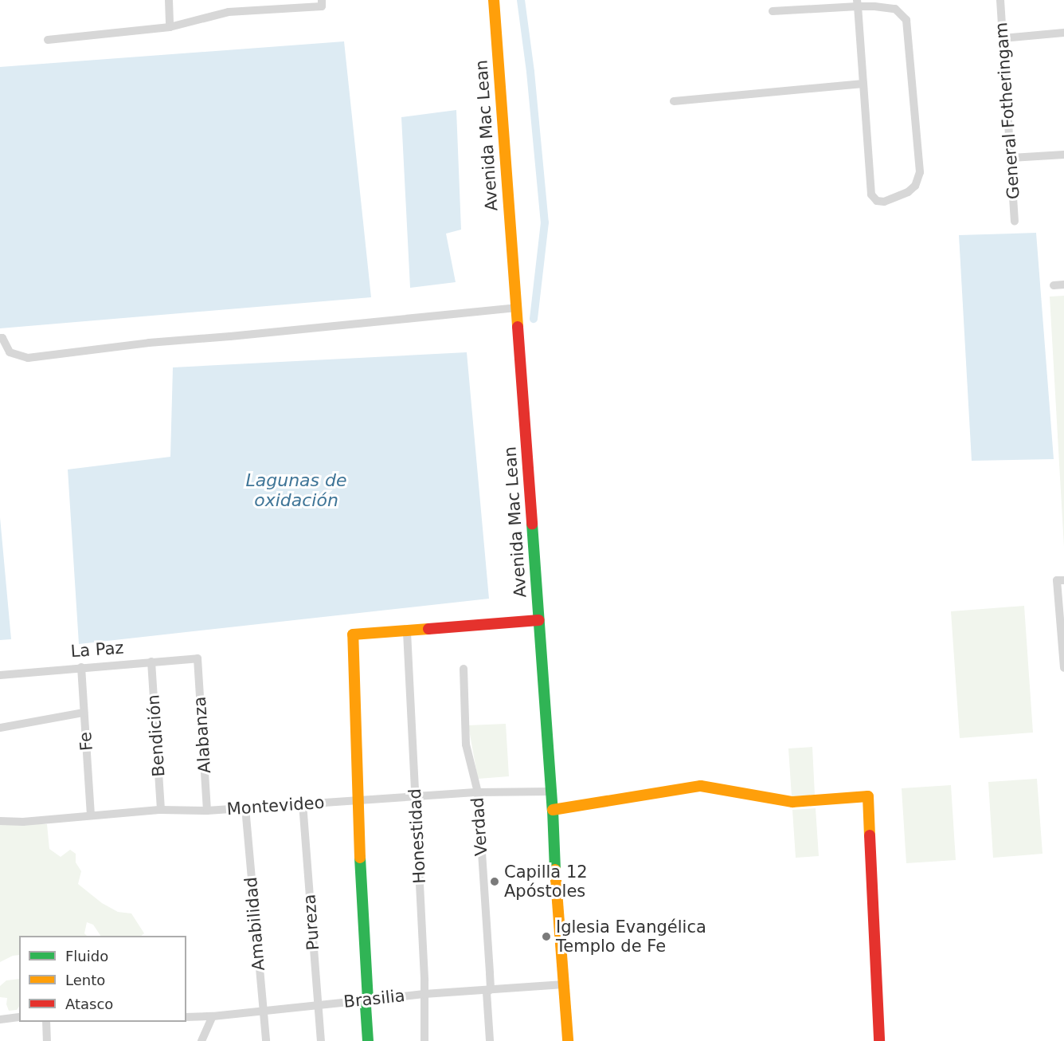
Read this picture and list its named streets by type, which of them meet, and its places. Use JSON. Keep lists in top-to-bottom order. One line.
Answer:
{"streets":{"street":["General Fotheringam","Avenida Mac Lean","La Paz","Alabanza","Bendición","Fe","Montevideo","Verdad","Honestidad","Pureza","Amabilidad","Brasilia"]},"crossings":[["Avenida Mac Lean","Montevideo"],["Avenida Mac Lean","Brasilia"],["La Paz","Alabanza"],["La Paz","Bendición"],["La Paz","Fe"],["Alabanza","Montevideo"],["Bendición","Montevideo"],["Fe","Montevideo"],["Montevideo","Verdad"],["Montevideo","Honestidad"],["Montevideo","Pureza"],["Montevideo","Amabilidad"],["Verdad","Brasilia"],["Honestidad","Brasilia"],["Pureza","Brasilia"],["Amabilidad","Brasilia"]],"water":["Lagunas de oxidación"],"places":["Capilla 12 Apóstoles","Iglesia Evangélica Templo de Fe"],"legend":["Fluido","Lento","Atasco"]}
